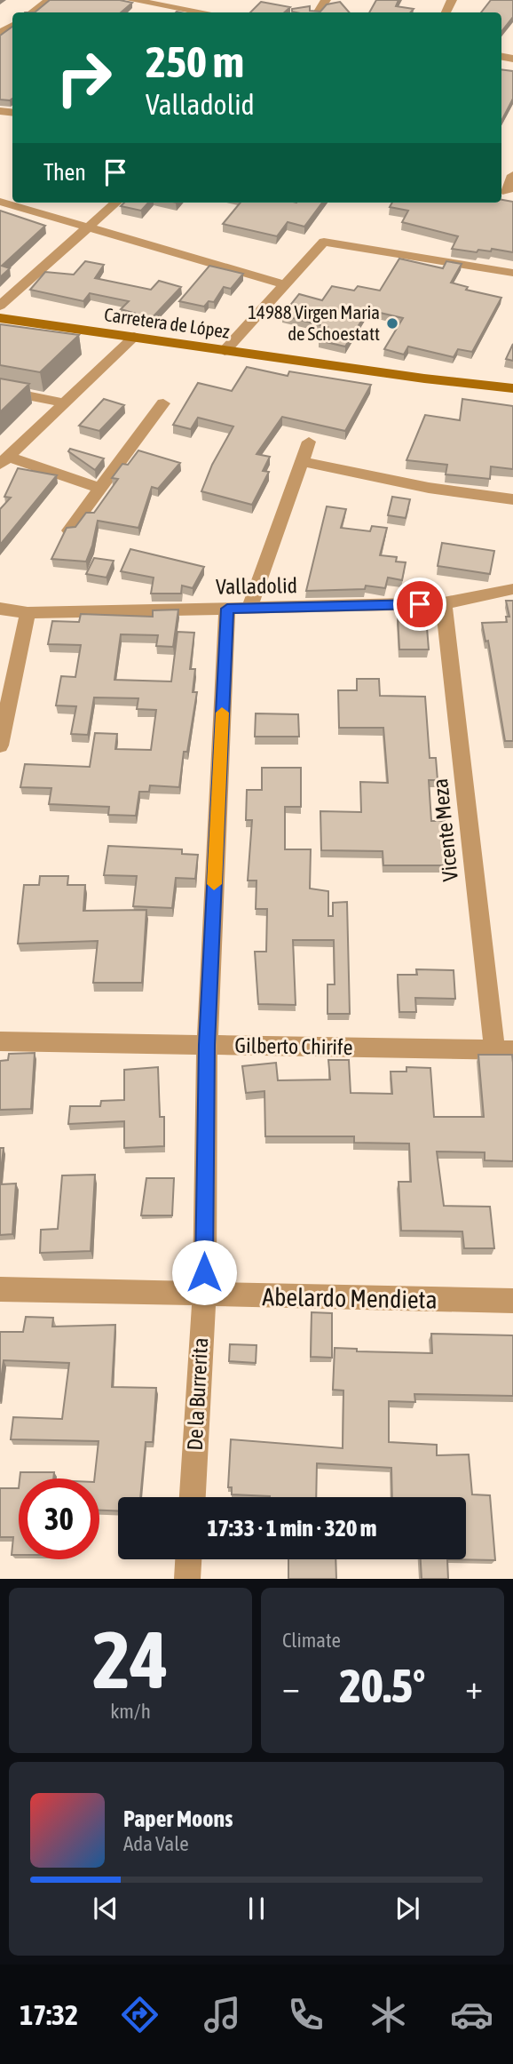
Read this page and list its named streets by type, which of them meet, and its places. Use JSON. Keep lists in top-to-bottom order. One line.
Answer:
{"streets":{"main road":["Carretera de López"],"street":["Valladolid","Vicente Meza","Gilberto Chirife","Abelardo Mendieta","De la Burrerita"]},"crossings":[["Valladolid","Vicente Meza"],["Valladolid","De la Burrerita"],["Vicente Meza","Gilberto Chirife"],["Gilberto Chirife","De la Burrerita"],["Abelardo Mendieta","De la Burrerita"]],"places":["14988 Virgen Maria de Schoestatt"],"page":{"turn":["250 m","Valladolid"],"then":"Then","limit":"30","trip":"17:33 · 1 min · 320 m","tile":[["24","km/h"],"Climate"],"heat":["−","20.5°","+"],"song":["Paper Moons","Ada Vale"],"tabs":"17:32"}}
